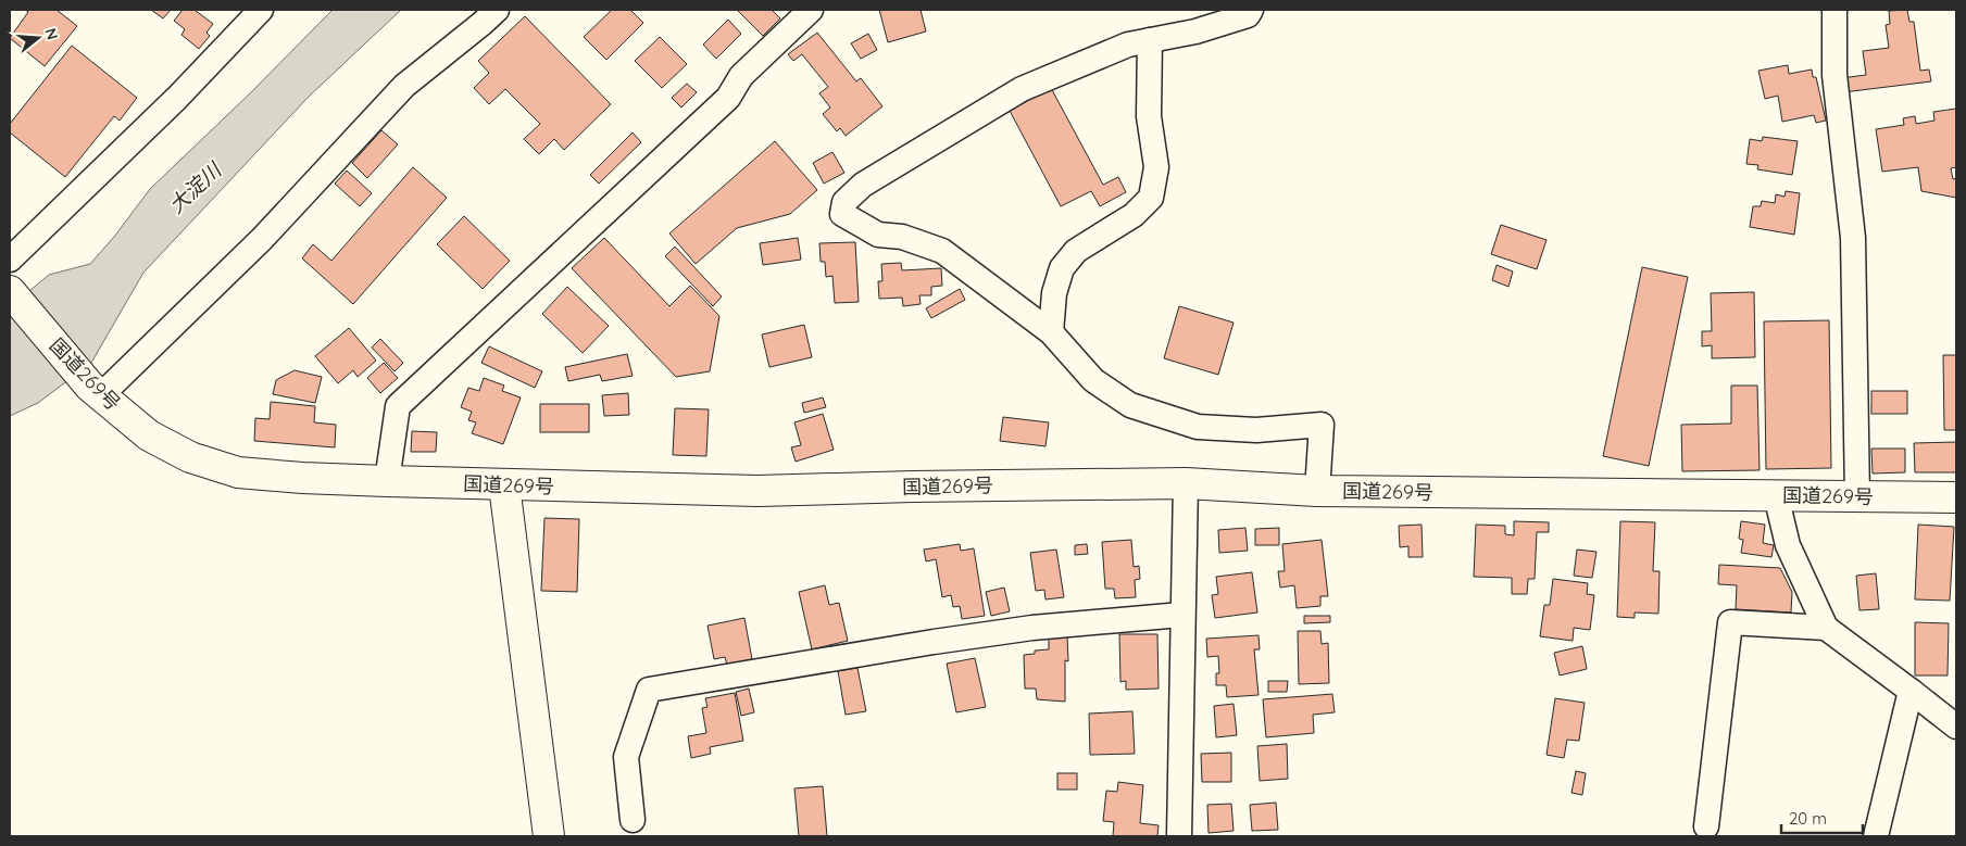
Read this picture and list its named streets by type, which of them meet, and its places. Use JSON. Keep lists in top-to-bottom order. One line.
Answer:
{"streets":{"main road":["国道269号"]},"water":["大淀川"],"scale_bar":"20 m","north":"right"}
